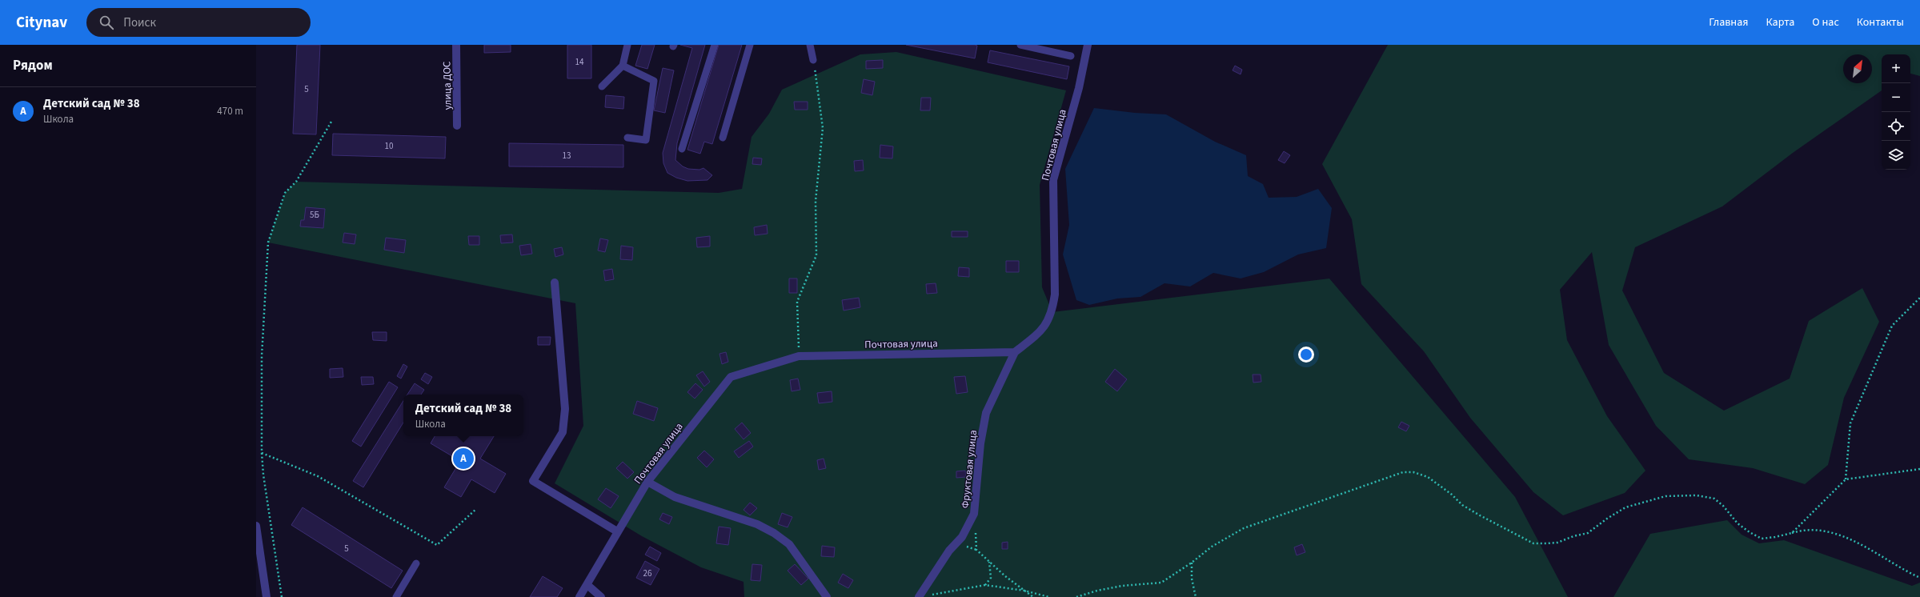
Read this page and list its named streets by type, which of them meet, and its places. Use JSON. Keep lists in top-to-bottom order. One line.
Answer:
{"streets":{"street":["улица ДОС","Почтовая улица","Фруктовая улица"]},"crossings":[["Почтовая улица","Фруктовая улица"]],"house_numbers":["14","5","10","13","5Б","5","26"],"north":"top right","page":{"header":"Citynav","search":"Поиск","nav":["Главная","Карта","О нас","Контакты"],"heading":"Рядом","map_buttons":["+","−"],"list":[{"mark":"A","name":"Детский сад № 38","note":"Школа","value":"470 m"}],"popup":["Детский сад № 38","Школа"],"pins":"A"}}
